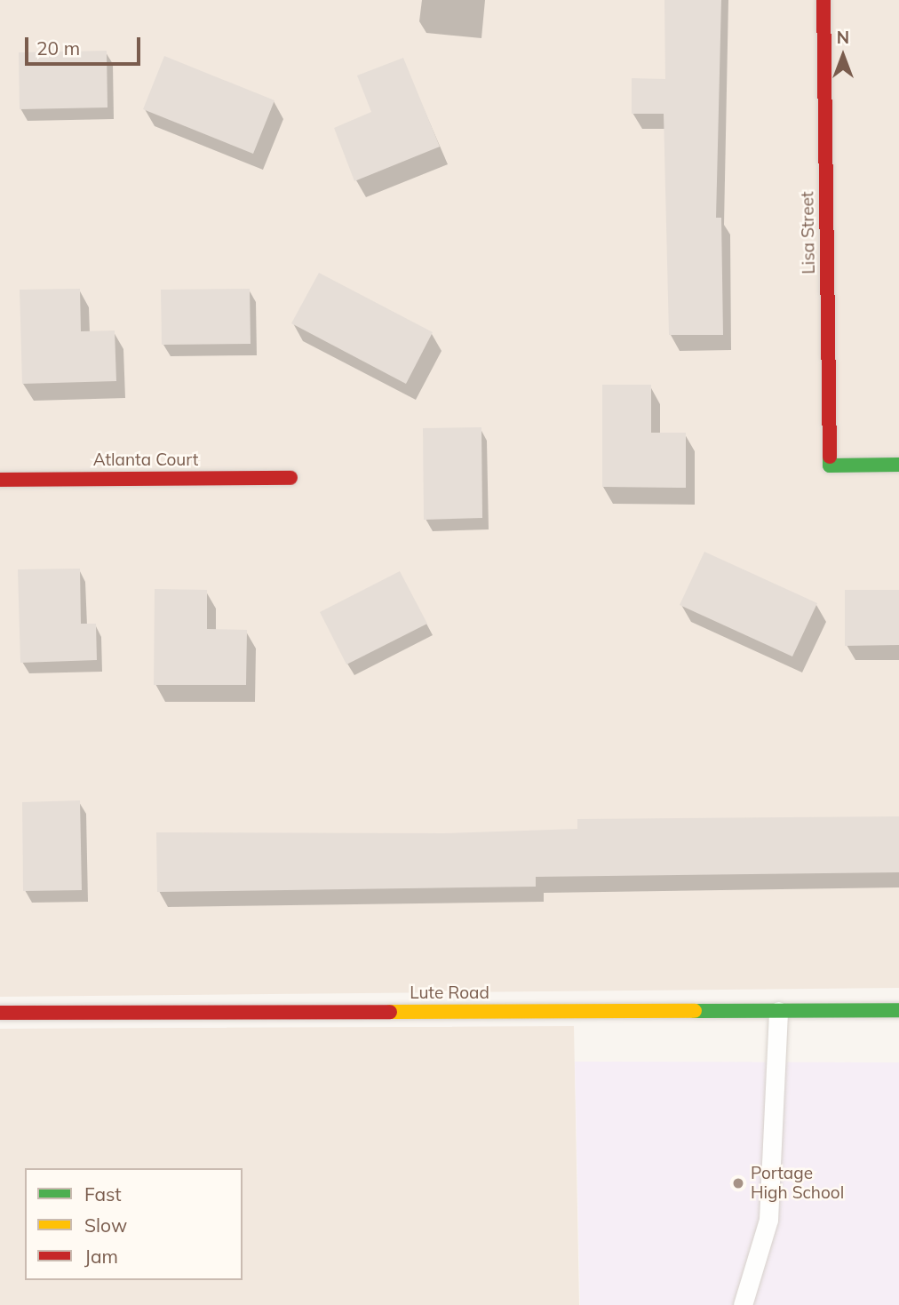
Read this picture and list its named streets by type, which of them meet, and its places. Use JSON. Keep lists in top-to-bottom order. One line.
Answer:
{"streets":{"street":["Lisa Street","Atlanta Court","Lute Road"]},"places":["Portage High School"],"legend":["Fast","Slow","Jam"],"scale_bar":"20 m","north":"top"}
